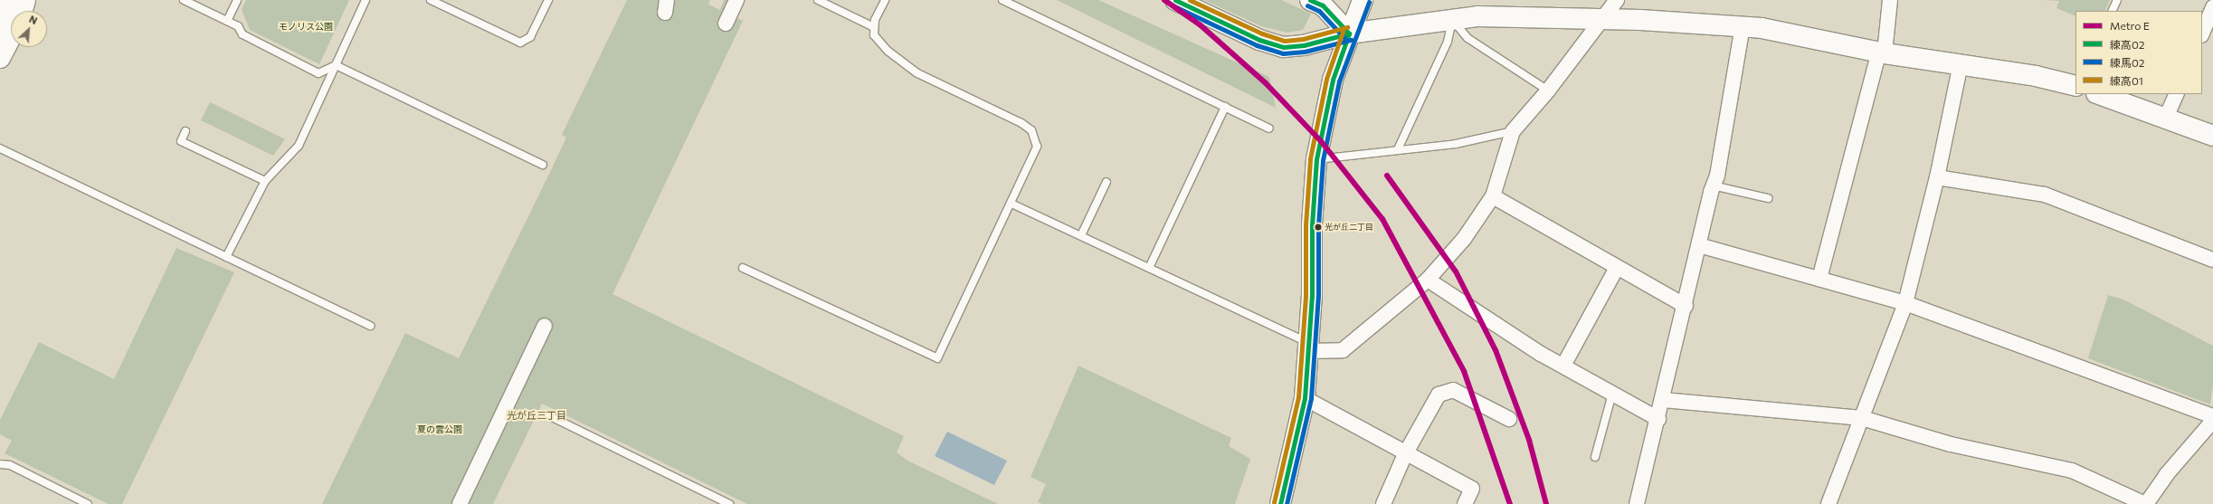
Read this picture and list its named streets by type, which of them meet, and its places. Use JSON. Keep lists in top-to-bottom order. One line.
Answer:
{"districts":["光が丘三丁目"],"parks":["モノリス公園","夏の雲公園"],"places":["光が丘二丁目"],"lines":["metro line E","transit line 練高02","transit line 練高01","transit line 練馬02"],"legend":["Metro E","練高02","練馬02","練高01"],"north":"top right"}
